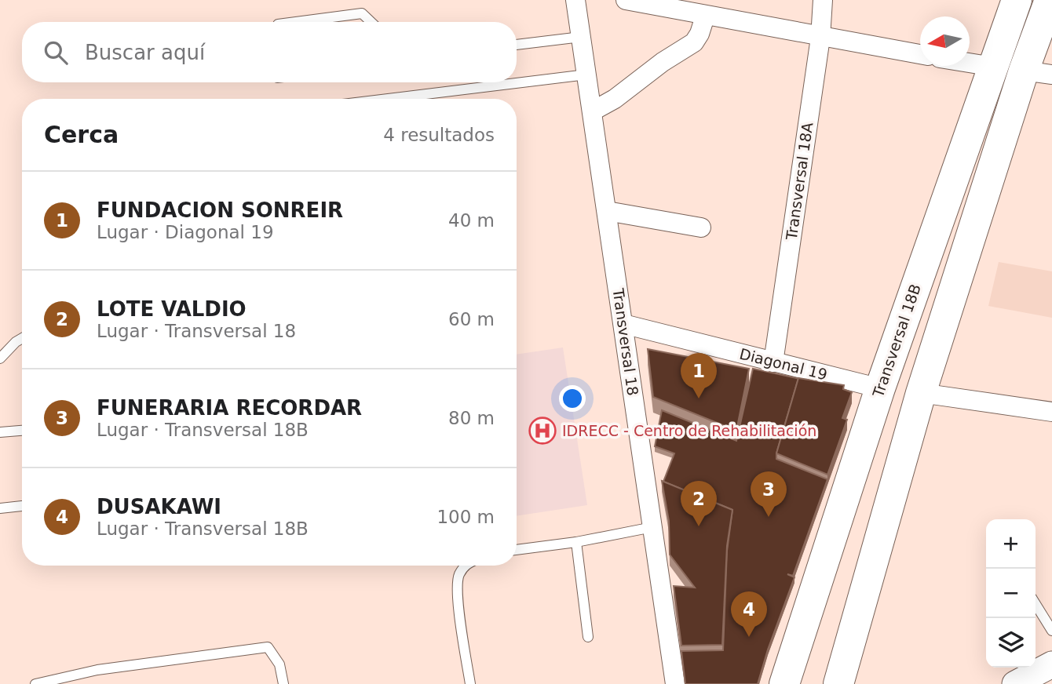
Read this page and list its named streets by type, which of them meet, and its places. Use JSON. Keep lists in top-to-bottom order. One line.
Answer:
{"streets":{"highway":["Transversal 18B"],"street":["Transversal 18A","Transversal 18","Diagonal 19"]},"crossings":[["Transversal 18A","Diagonal 19"],["Transversal 18B","Diagonal 19"],["Transversal 18","Diagonal 19"]],"places":{"hospital":["IDRECC - Centro de Rehabilitación"]},"north":"left","page":{"search":"Buscar aquí","heading":["Cerca","4 resultados"],"list":[{"mark":"1","name":"FUNDACION SONREIR","note":"Lugar · Diagonal 19","value":"40 m"},{"mark":"2","name":"LOTE VALDIO","note":"Lugar · Transversal 18","value":"60 m"},{"mark":"3","name":"FUNERARIA RECORDAR","note":"Lugar · Transversal 18B","value":"80 m"},{"mark":"4","name":"DUSAKAWI","note":"Lugar · Transversal 18B","value":"100 m"}],"pins":["1","3","2","4"],"map_buttons":["+","−"]}}
